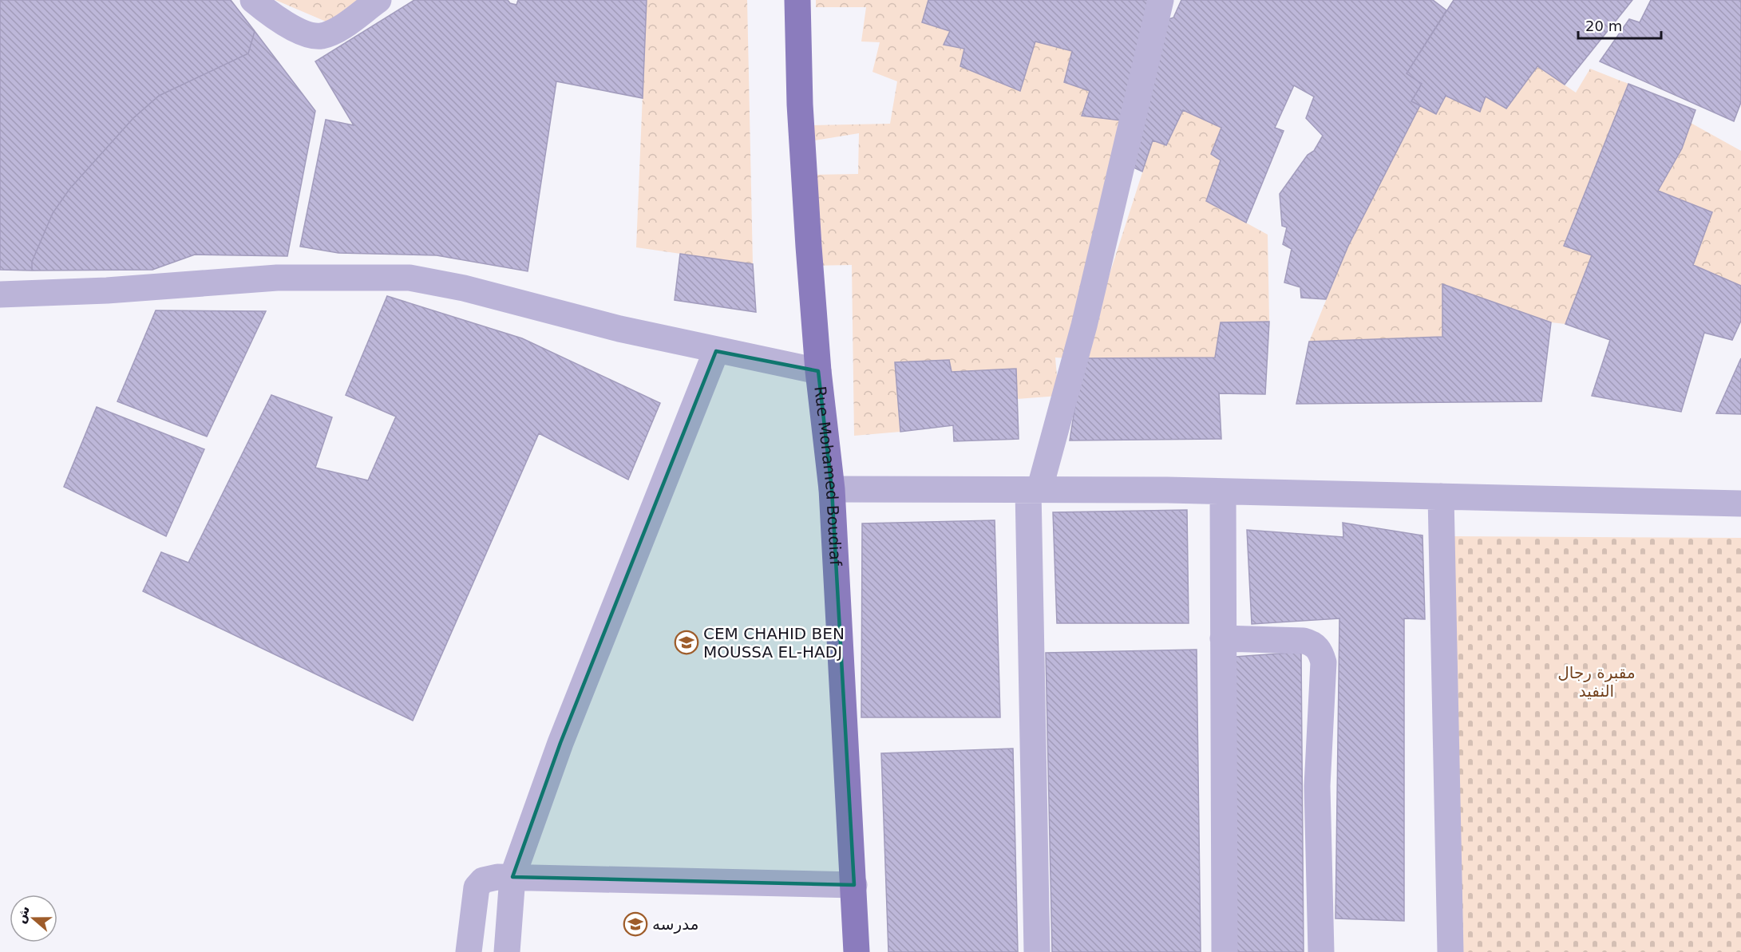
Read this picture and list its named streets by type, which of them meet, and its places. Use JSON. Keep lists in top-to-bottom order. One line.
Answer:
{"streets":{"main road":["Rue Mohamed Boudiaf"]},"parks":["مقبرة رجال النفيد"],"places":{"school or university":["CEM CHAHID BEN MOUSSA EL-HADJ","مدرسه"]},"scale_bar":"20 m","north":"left"}
